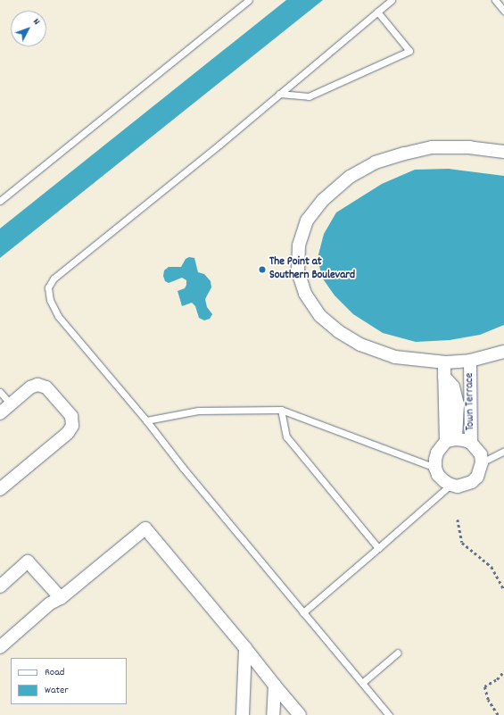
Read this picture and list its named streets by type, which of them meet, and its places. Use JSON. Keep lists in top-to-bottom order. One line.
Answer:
{"streets":{"street":["Town Terrace"]},"places":["The Point at Southern Boulevard"],"legend":["Road","Water"],"north":"top right"}
